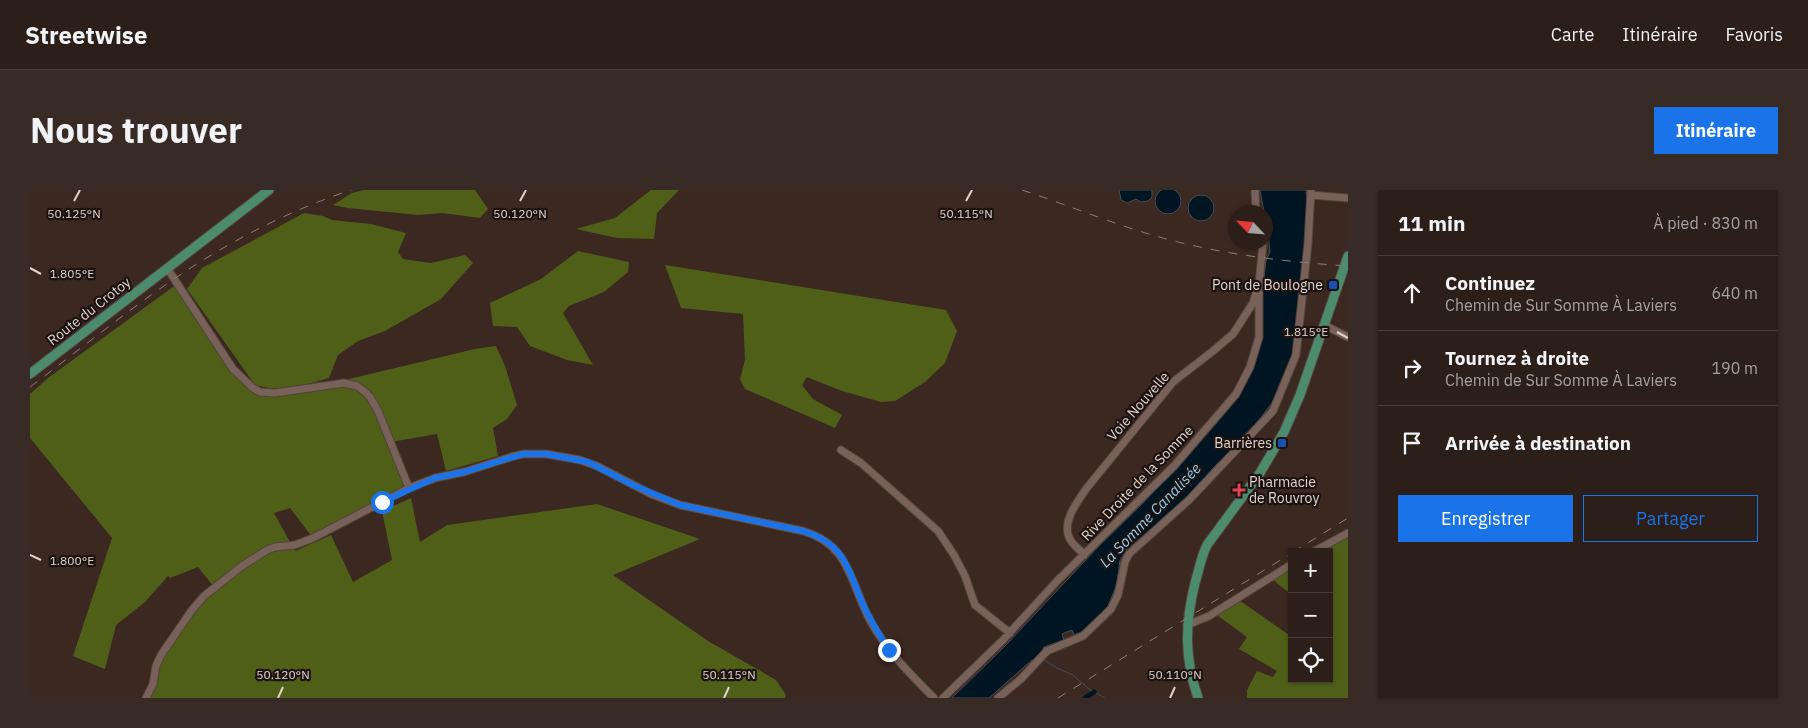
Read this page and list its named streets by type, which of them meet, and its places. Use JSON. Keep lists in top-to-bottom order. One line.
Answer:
{"streets":{"main road":["Route du Crotoy"],"street":["Voie Nouvelle","Rive Droite de la Somme"]},"crossings":[["Voie Nouvelle","Rive Droite de la Somme"]],"water":["La Somme Canalisée"],"places":{"transit":["Pont de Boulogne","Barrières"],"health":["Pharmacie de Rouvroy"]},"north":"top left","page":{"header":"Streetwise","nav":["Carte","Itinéraire","Favoris"],"title":"Nous trouver","buttons":["Itinéraire",["Enregistrer","Partager"]],"heading":["11 min","À pied · 830 m"],"list":[["Continuez","Chemin de Sur Somme À Laviers","640 m"],["Tournez à droite","Chemin de Sur Somme À Laviers","190 m"],"Arrivée à destination"],"map_buttons":["+","−"]},"coordinates":["50.125°N","50.120°N","50.115°N","1.805°E","1.815°E","1.800°E","50.110°N"]}
